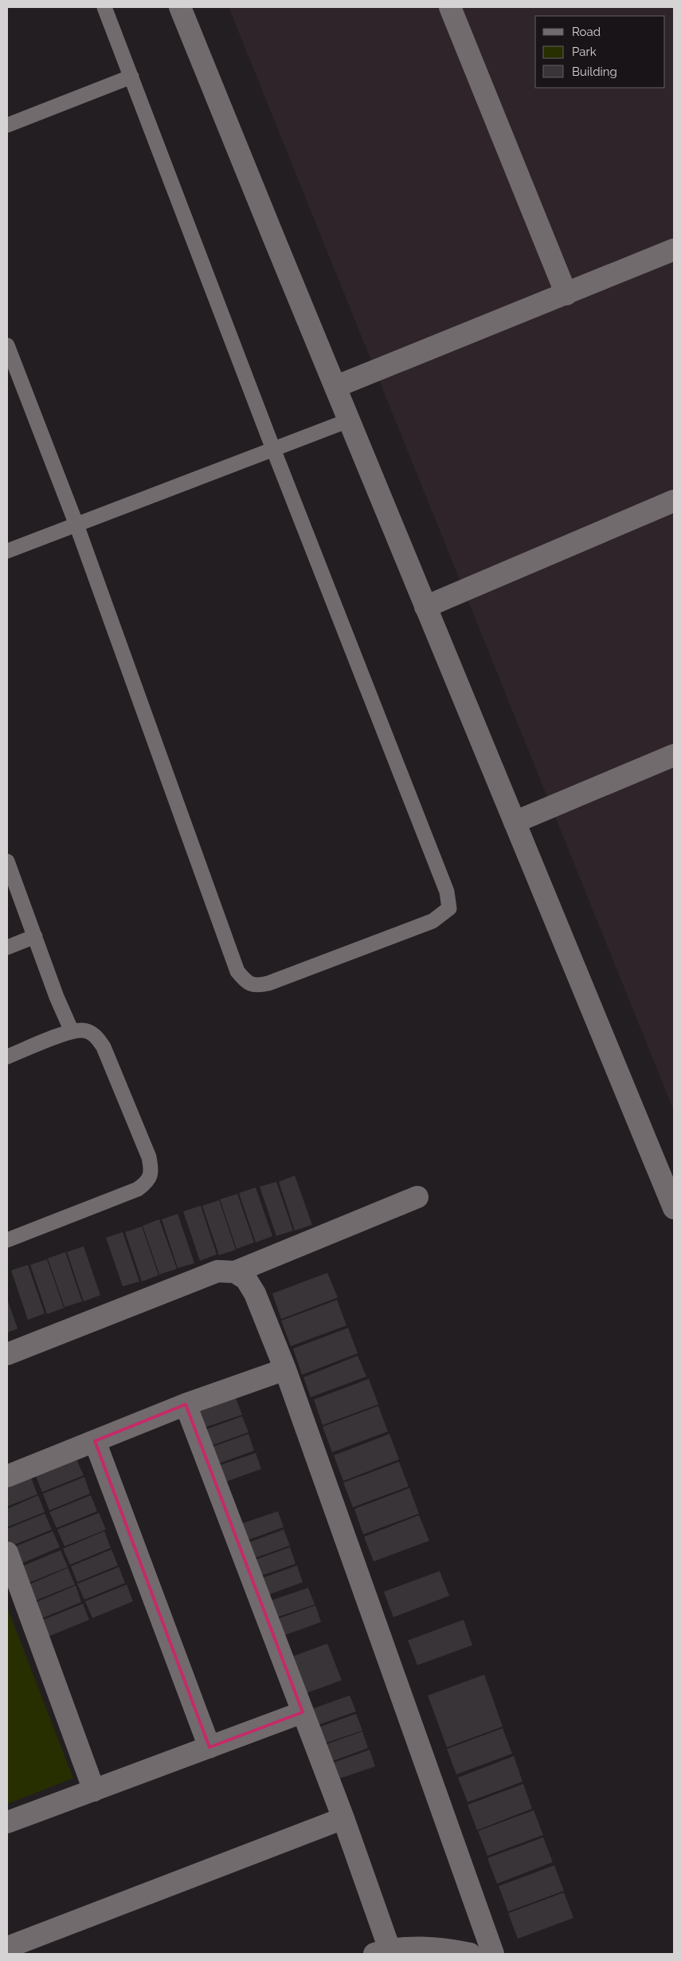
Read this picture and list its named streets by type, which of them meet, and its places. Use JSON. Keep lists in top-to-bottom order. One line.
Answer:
{"legend":["Road","Park","Building"]}
